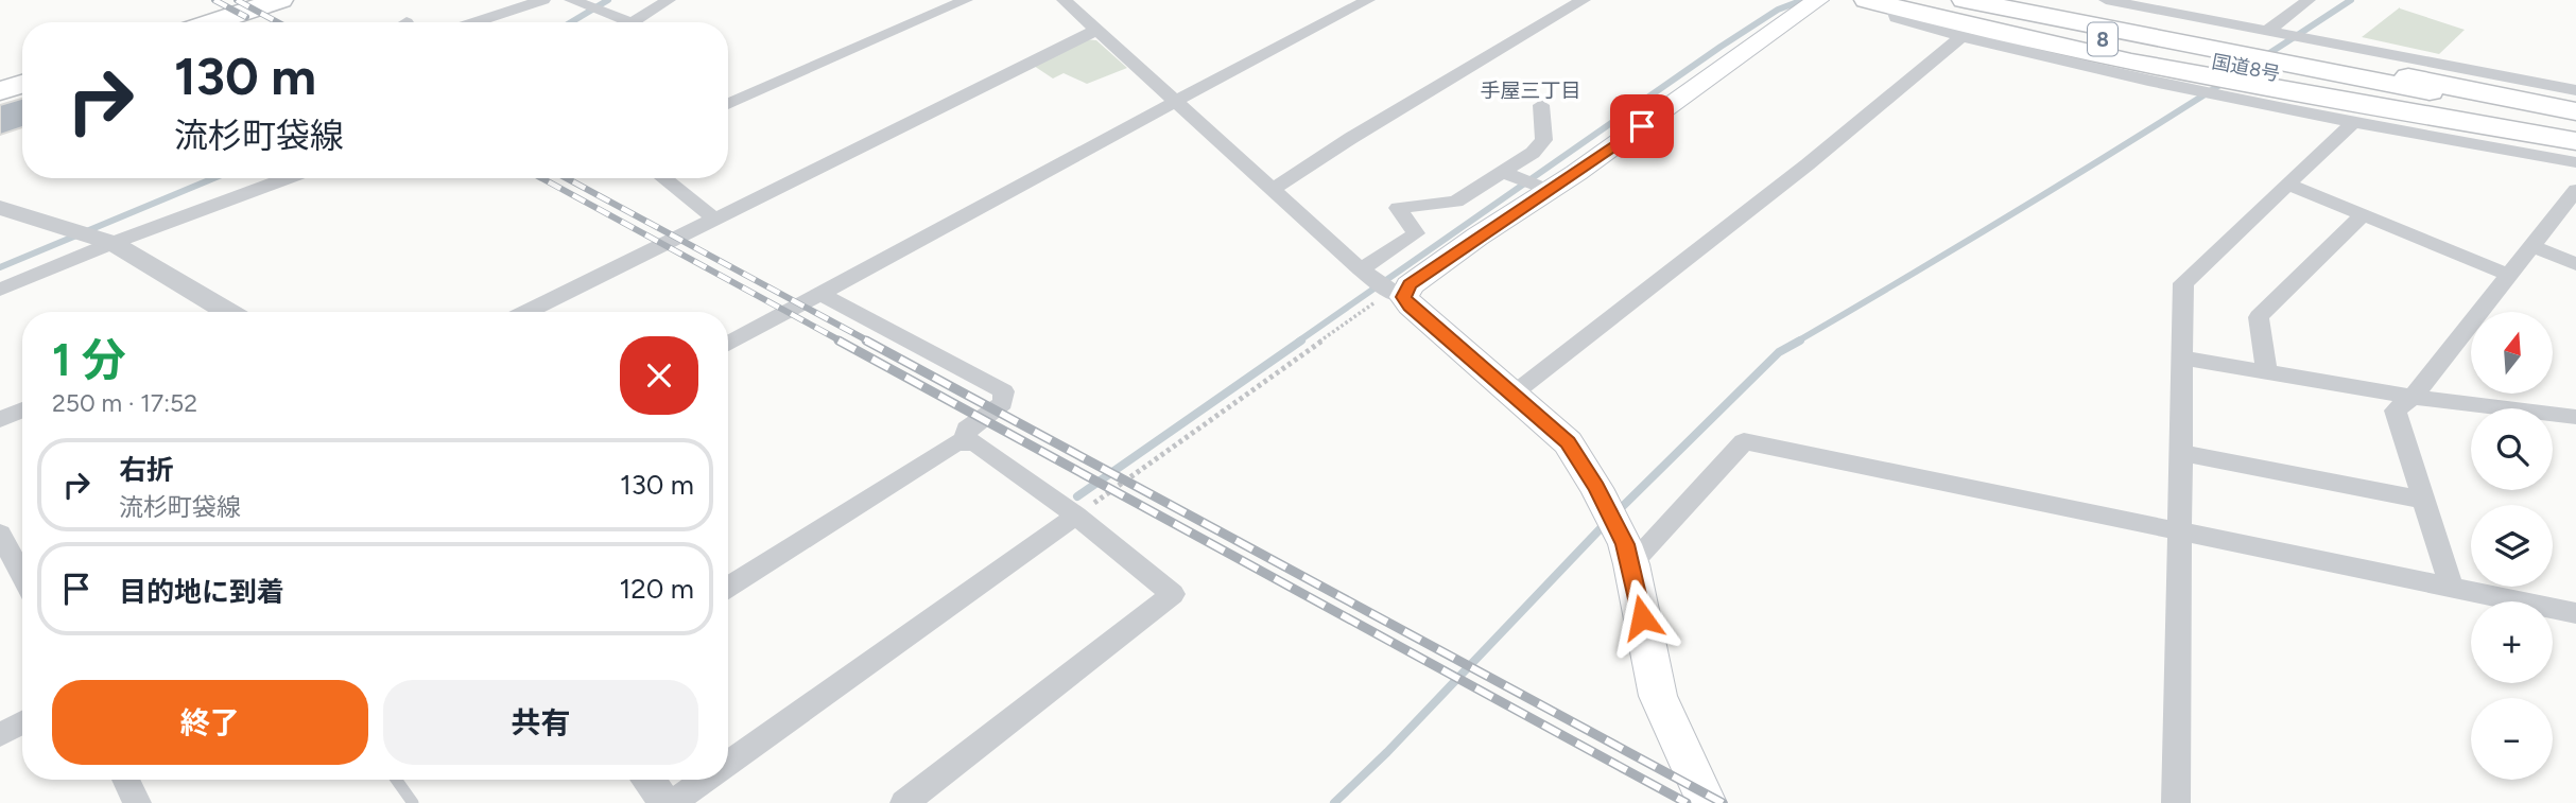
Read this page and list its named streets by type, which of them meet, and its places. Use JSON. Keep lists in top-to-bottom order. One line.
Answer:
{"streets":{"highway":["8","国道8号"]},"crossings":[["8","国道8号"]],"districts":["手屋三丁目"],"north":"top","page":{"turn":["130 m","流杉町袋線"],"map_buttons":["+","−"],"heading":["1 分","250 m · 17:52"],"list":[{"name":"右折","note":"流杉町袋線","value":"130 m"},{"name":"目的地に到着","value":"120 m"}],"buttons":["終了","共有"]}}
